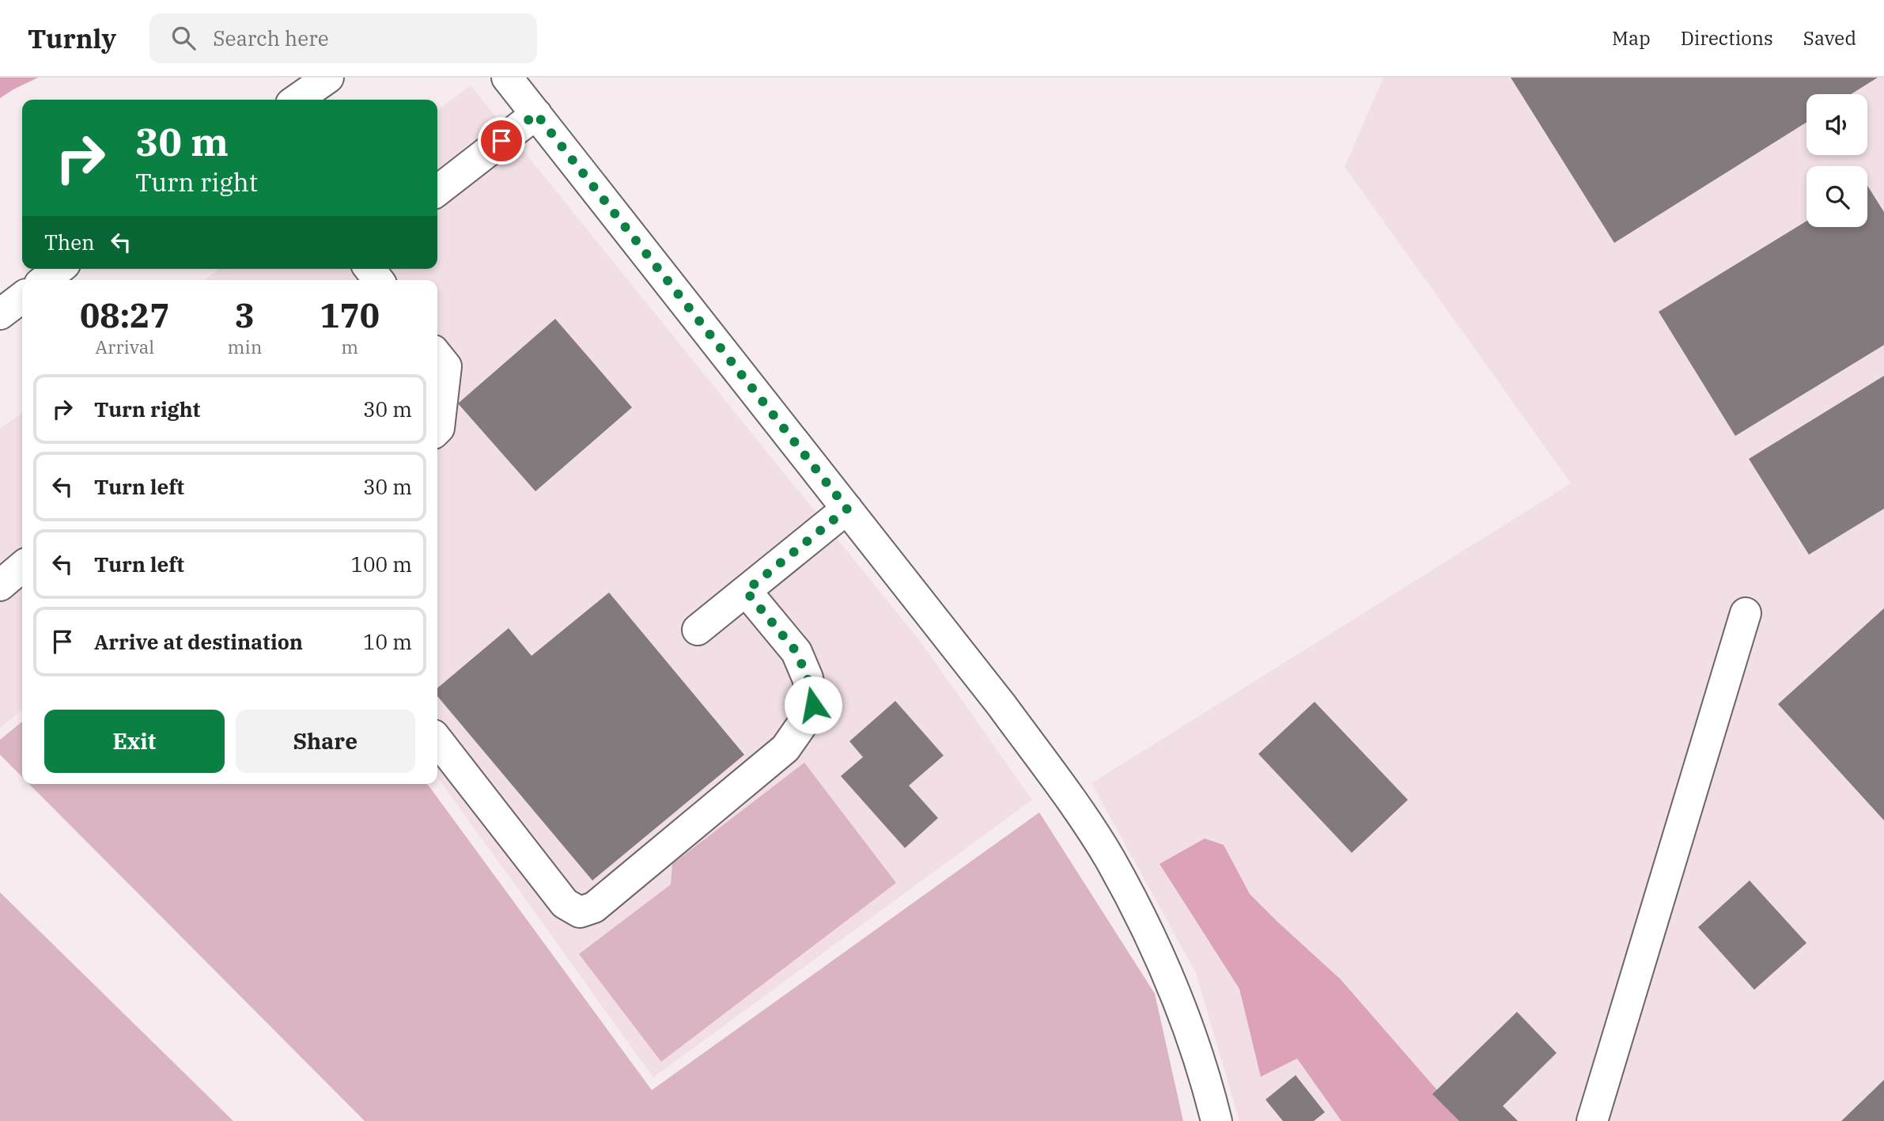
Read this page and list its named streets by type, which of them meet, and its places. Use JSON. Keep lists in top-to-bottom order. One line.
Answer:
{"page":{"header":"Turnly","search":"Search here","nav":["Map","Directions","Saved"],"turn":["30 m","Turn right"],"then":"Then","eta":["08:27","Arrival","3","min","170","m"],"list":[{"name":"Turn right","value":"30 m"},{"name":"Turn left","value":"30 m"},{"name":"Turn left","value":"100 m"},{"name":"Arrive at destination","value":"10 m"}],"buttons":["Exit","Share"]}}
